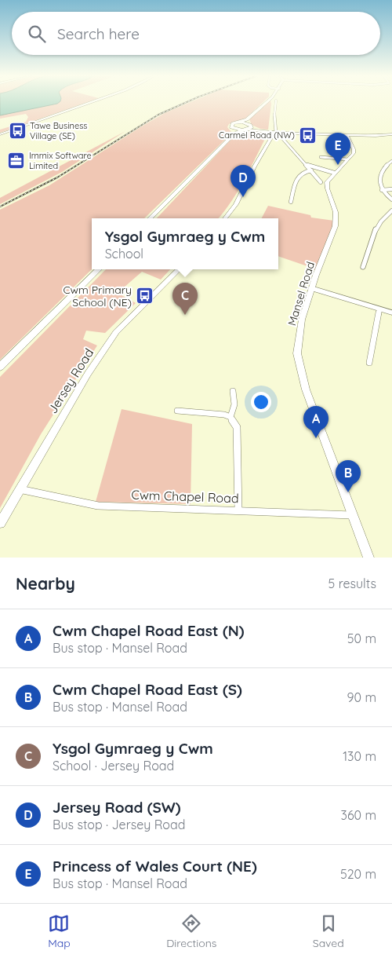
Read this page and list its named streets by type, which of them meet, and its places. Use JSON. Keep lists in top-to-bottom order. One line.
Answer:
{"streets":{"street":["Mansel Road","Jersey Road","Cwm Chapel Road"]},"crossings":[["Mansel Road","Cwm Chapel Road"],["Jersey Road","Cwm Chapel Road"]],"places":{"bus stop":["Tawe Business Village (SE)","Carmel Road (NW)","Cwm Primary School (NE)"],"office":["Immix Software Limited"]},"page":{"search":"Search here","pins":["E","D","C","A","B"],"popup":["Ysgol Gymraeg y Cwm","School"],"heading":["Nearby","5 results"],"list":[{"mark":"A","name":"Cwm Chapel Road East (N)","note":"Bus stop · Mansel Road","value":"50 m"},{"mark":"B","name":"Cwm Chapel Road East (S)","note":"Bus stop · Mansel Road","value":"90 m"},{"mark":"C","name":"Ysgol Gymraeg y Cwm","note":"School · Jersey Road","value":"130 m"},{"mark":"D","name":"Jersey Road (SW)","note":"Bus stop · Jersey Road","value":"360 m"},{"mark":"E","name":"Princess of Wales Court (NE)","note":"Bus stop · Mansel Road","value":"520 m"}],"nav":["Map","Directions","Saved"]}}
